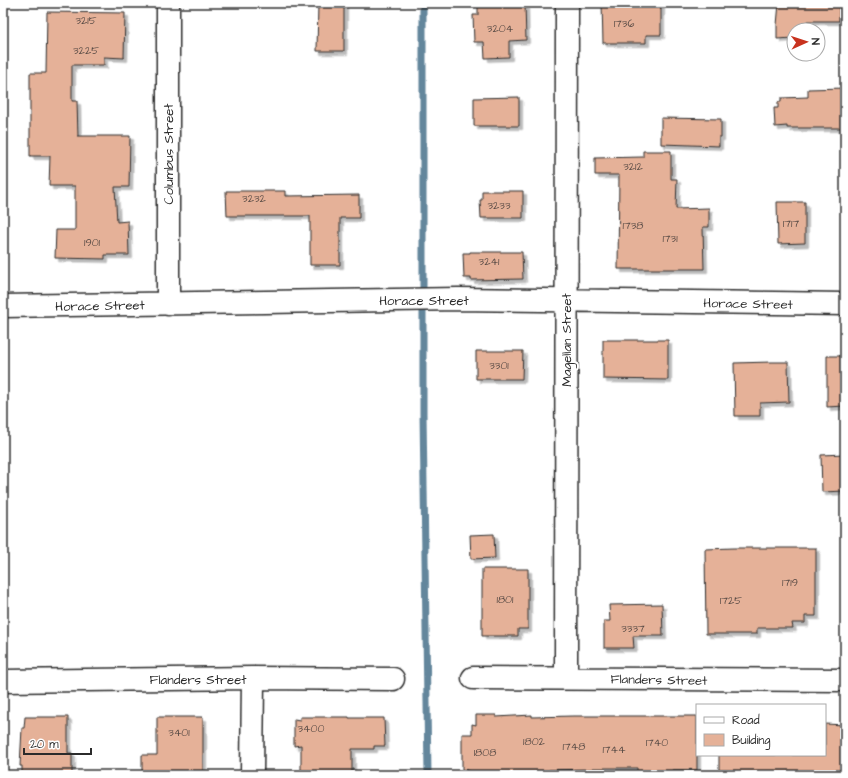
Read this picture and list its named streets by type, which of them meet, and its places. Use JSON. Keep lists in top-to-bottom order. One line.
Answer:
{"streets":{"street":["Columbus Street","Horace Street","Magellan Street","Flanders Street"]},"crossings":[["Columbus Street","Horace Street"],["Horace Street","Magellan Street"],["Magellan Street","Flanders Street"]],"house_numbers":["3215","1736","3204","3225","3212","3232","3233","1717","1738","1731","1901","3241","3301","1719","1801","1725","3337","3400","3401","1802","1740","1748","1744","1808"],"legend":["Road","Building"],"scale_bar":"20 m","north":"right"}
